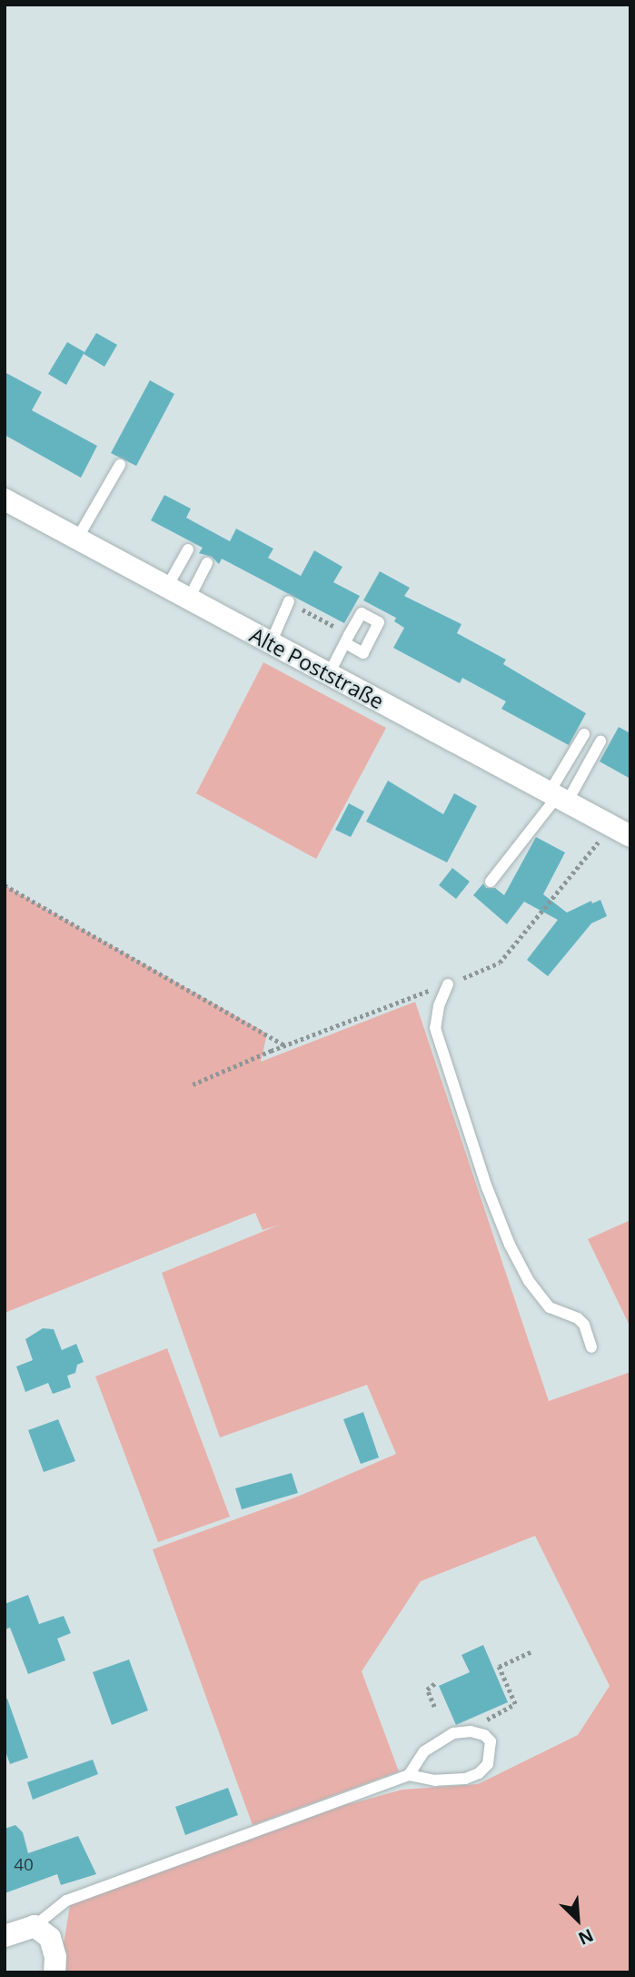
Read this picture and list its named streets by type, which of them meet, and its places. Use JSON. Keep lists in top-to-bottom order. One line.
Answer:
{"streets":{"street":["Alte Poststraße"]},"house_numbers":["40"],"north":"bottom right"}
